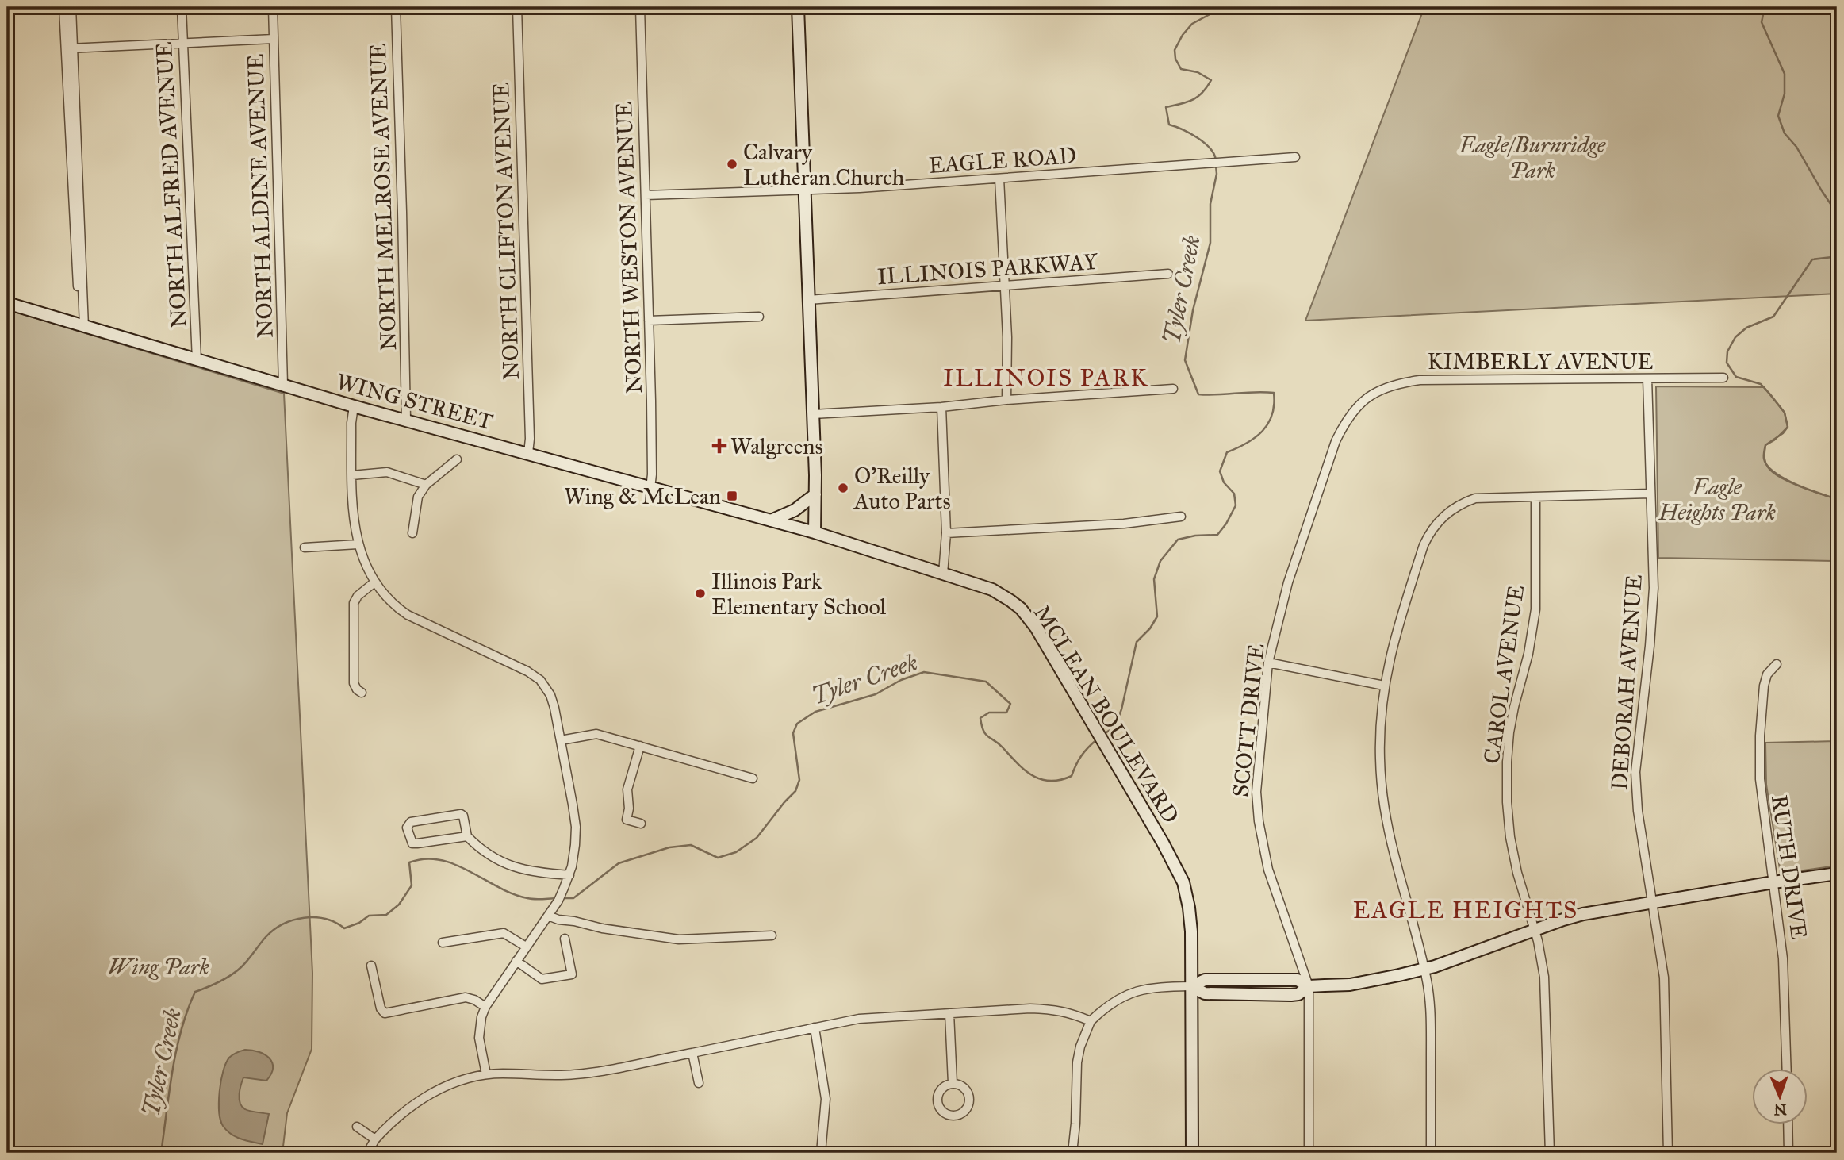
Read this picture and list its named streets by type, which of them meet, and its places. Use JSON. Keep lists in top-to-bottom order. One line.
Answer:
{"streets":{"street":["EAGLE ROAD","NORTH ALFRED AVENUE","NORTH ALDINE AVENUE","NORTH MELROSE AVENUE","NORTH CLIFTON AVENUE","NORTH WESTON AVENUE","ILLINOIS PARKWAY","KIMBERLY AVENUE","WING STREET","CAROL AVENUE","DEBORAH AVENUE","MCLEAN BOULEVARD","SCOTT DRIVE","RUTH DRIVE"]},"crossings":[["EAGLE ROAD","NORTH WESTON AVENUE"],["NORTH ALFRED AVENUE","WING STREET"],["NORTH ALDINE AVENUE","WING STREET"],["NORTH MELROSE AVENUE","WING STREET"],["NORTH CLIFTON AVENUE","WING STREET"],["NORTH WESTON AVENUE","WING STREET"],["KIMBERLY AVENUE","DEBORAH AVENUE"],["KIMBERLY AVENUE","SCOTT DRIVE"],["WING STREET","MCLEAN BOULEVARD"]],"districts":["ILLINOIS PARK","EAGLE HEIGHTS"],"water":["Tyler Creek"],"parks":["Eagle/Burnridge Park","Eagle Heights Park","Wing Park"],"places":{"other":["Calvary Lutheran Church","O'Reilly Auto Parts","Illinois Park Elementary School"],"health":["Walgreens"],"transit":["Wing & McLean"]},"north":"bottom"}
